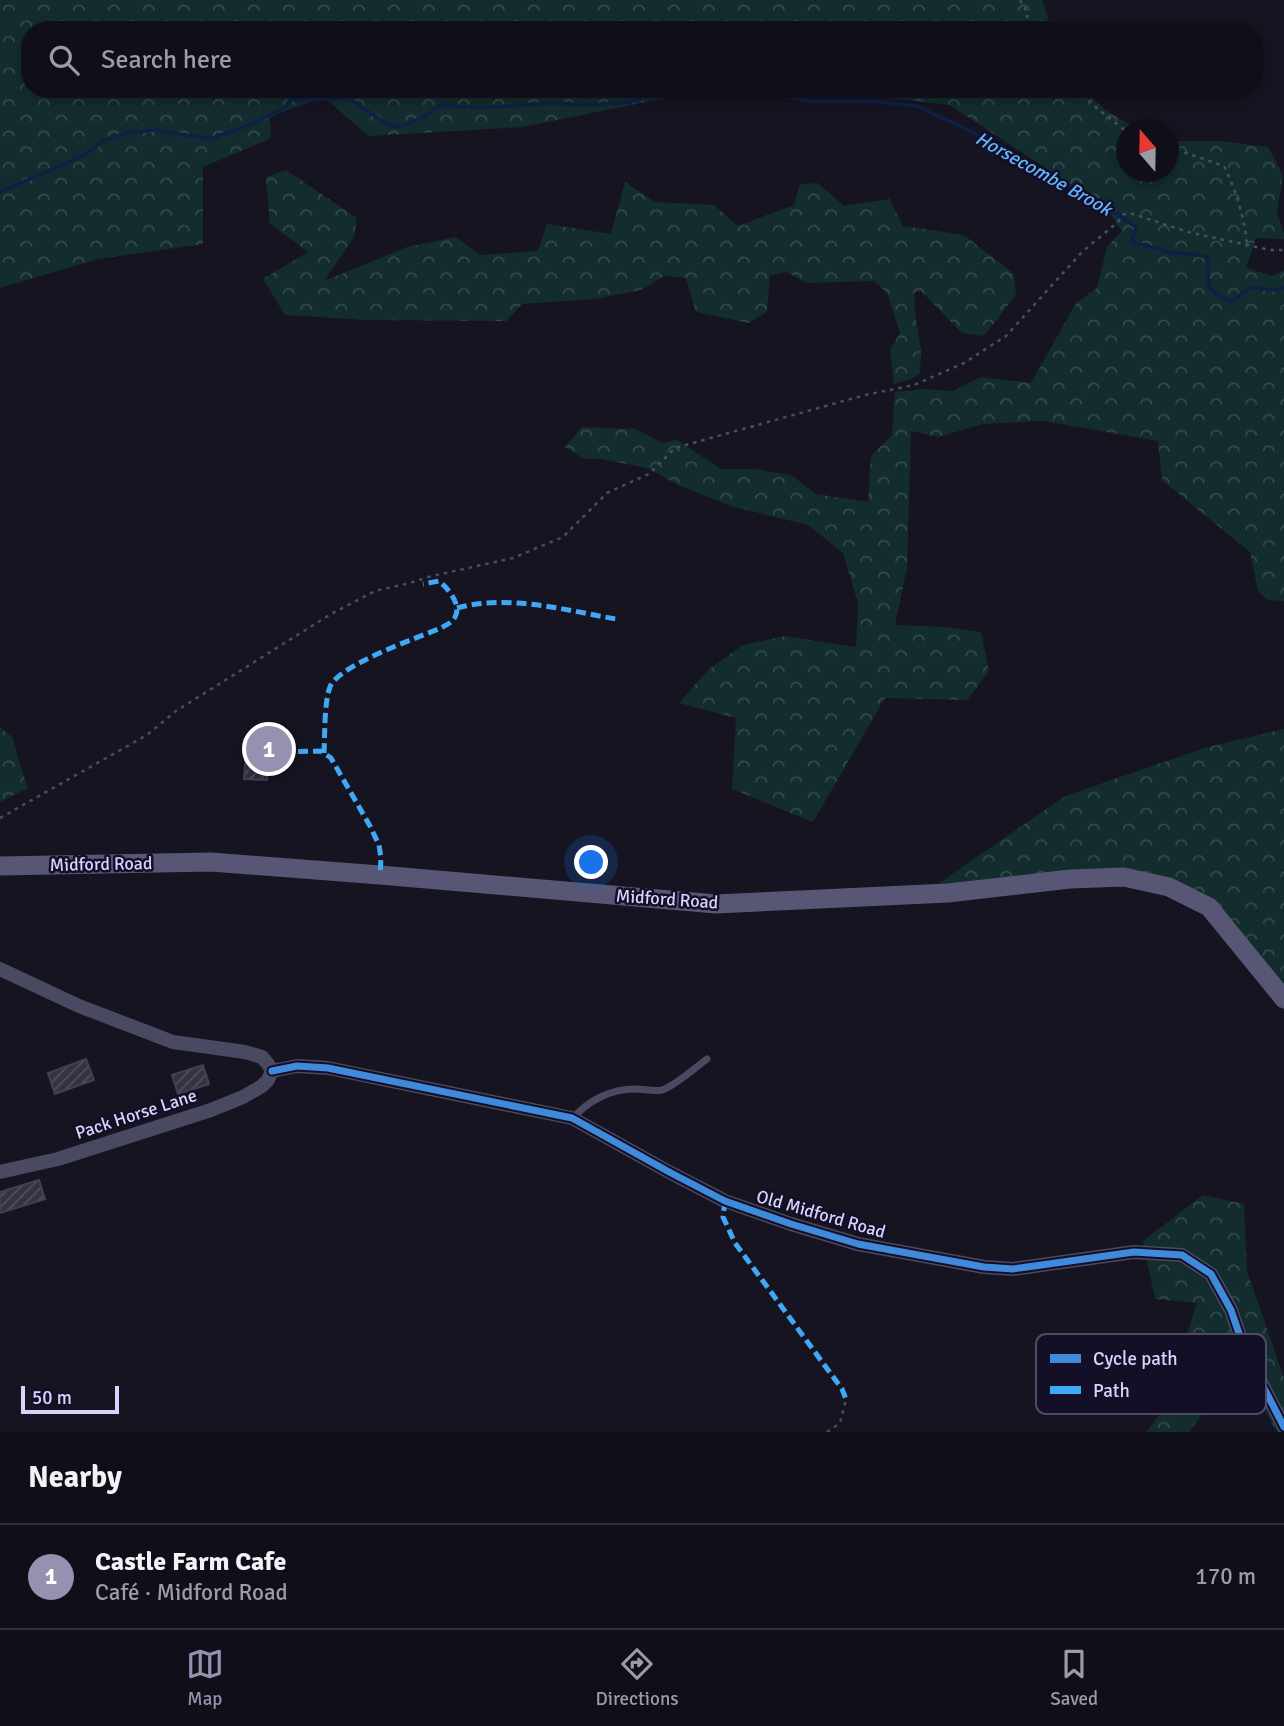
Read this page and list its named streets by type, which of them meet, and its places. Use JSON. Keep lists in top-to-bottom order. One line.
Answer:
{"streets":{"main road":["Midford Road"],"street":["Pack Horse Lane","Old Midford Road"]},"crossings":[["Pack Horse Lane","Old Midford Road"]],"water":["Horsecombe Brook"],"legend":["Cycle path","Path"],"scale_bar":"50 m","north":"top","page":{"search":"Search here","pins":"1","scale":"50 m","heading":"Nearby","list":[{"mark":"1","name":"Castle Farm Cafe","note":"Café · Midford Road","value":"170 m"}],"nav":["Map","Directions","Saved"]}}
